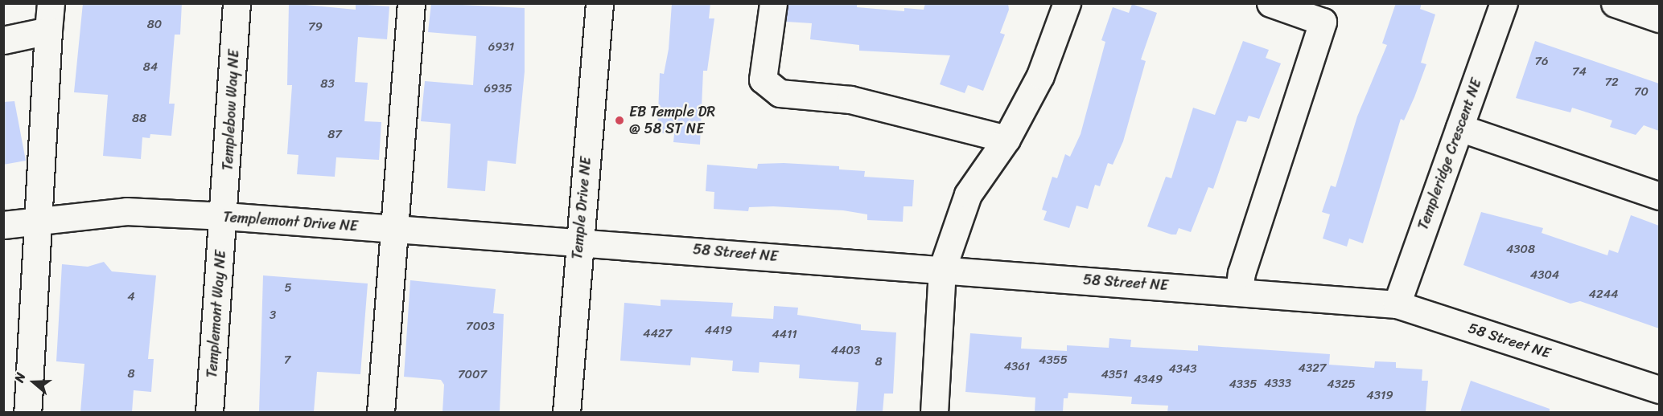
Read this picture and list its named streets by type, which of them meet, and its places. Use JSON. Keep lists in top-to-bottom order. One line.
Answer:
{"streets":{"street":["Templebow Way NE","Templeridge Crescent NE","Temple Drive NE","Templemont Drive NE","58 Street NE","Templemont Way NE"]},"crossings":[["Templebow Way NE","Templemont Drive NE"],["Templebow Way NE","Templemont Way NE"],["Templeridge Crescent NE","58 Street NE"],["Temple Drive NE","Templemont Drive NE"],["Temple Drive NE","58 Street NE"],["Templemont Drive NE","58 Street NE"],["Templemont Drive NE","Templemont Way NE"]],"places":["EB Temple DR @ 58 ST NE"],"house_numbers":["80","79","6931","76","84","74","72","83","6935","70","88","87","4308","4304","5","4244","4","3","7003","4419","4427","4411","4403","7","4355","8","4361","4327","4343","8","7007","4351","4349","4333","4335","4325","4319"],"north":"left"}
